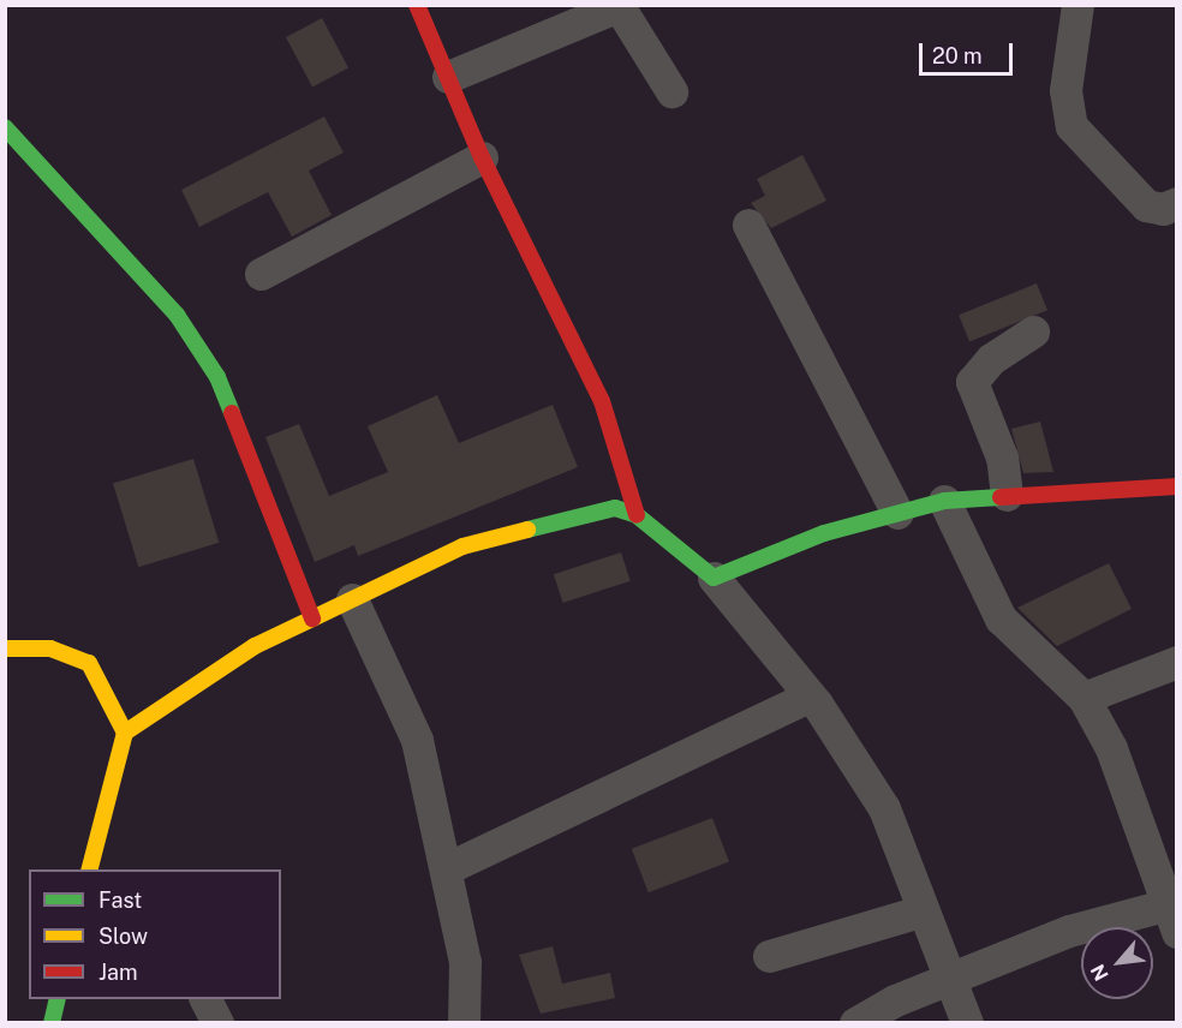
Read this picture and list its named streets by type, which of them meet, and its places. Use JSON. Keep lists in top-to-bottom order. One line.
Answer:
{"legend":["Fast","Slow","Jam"],"scale_bar":"20 m","north":"bottom left"}
